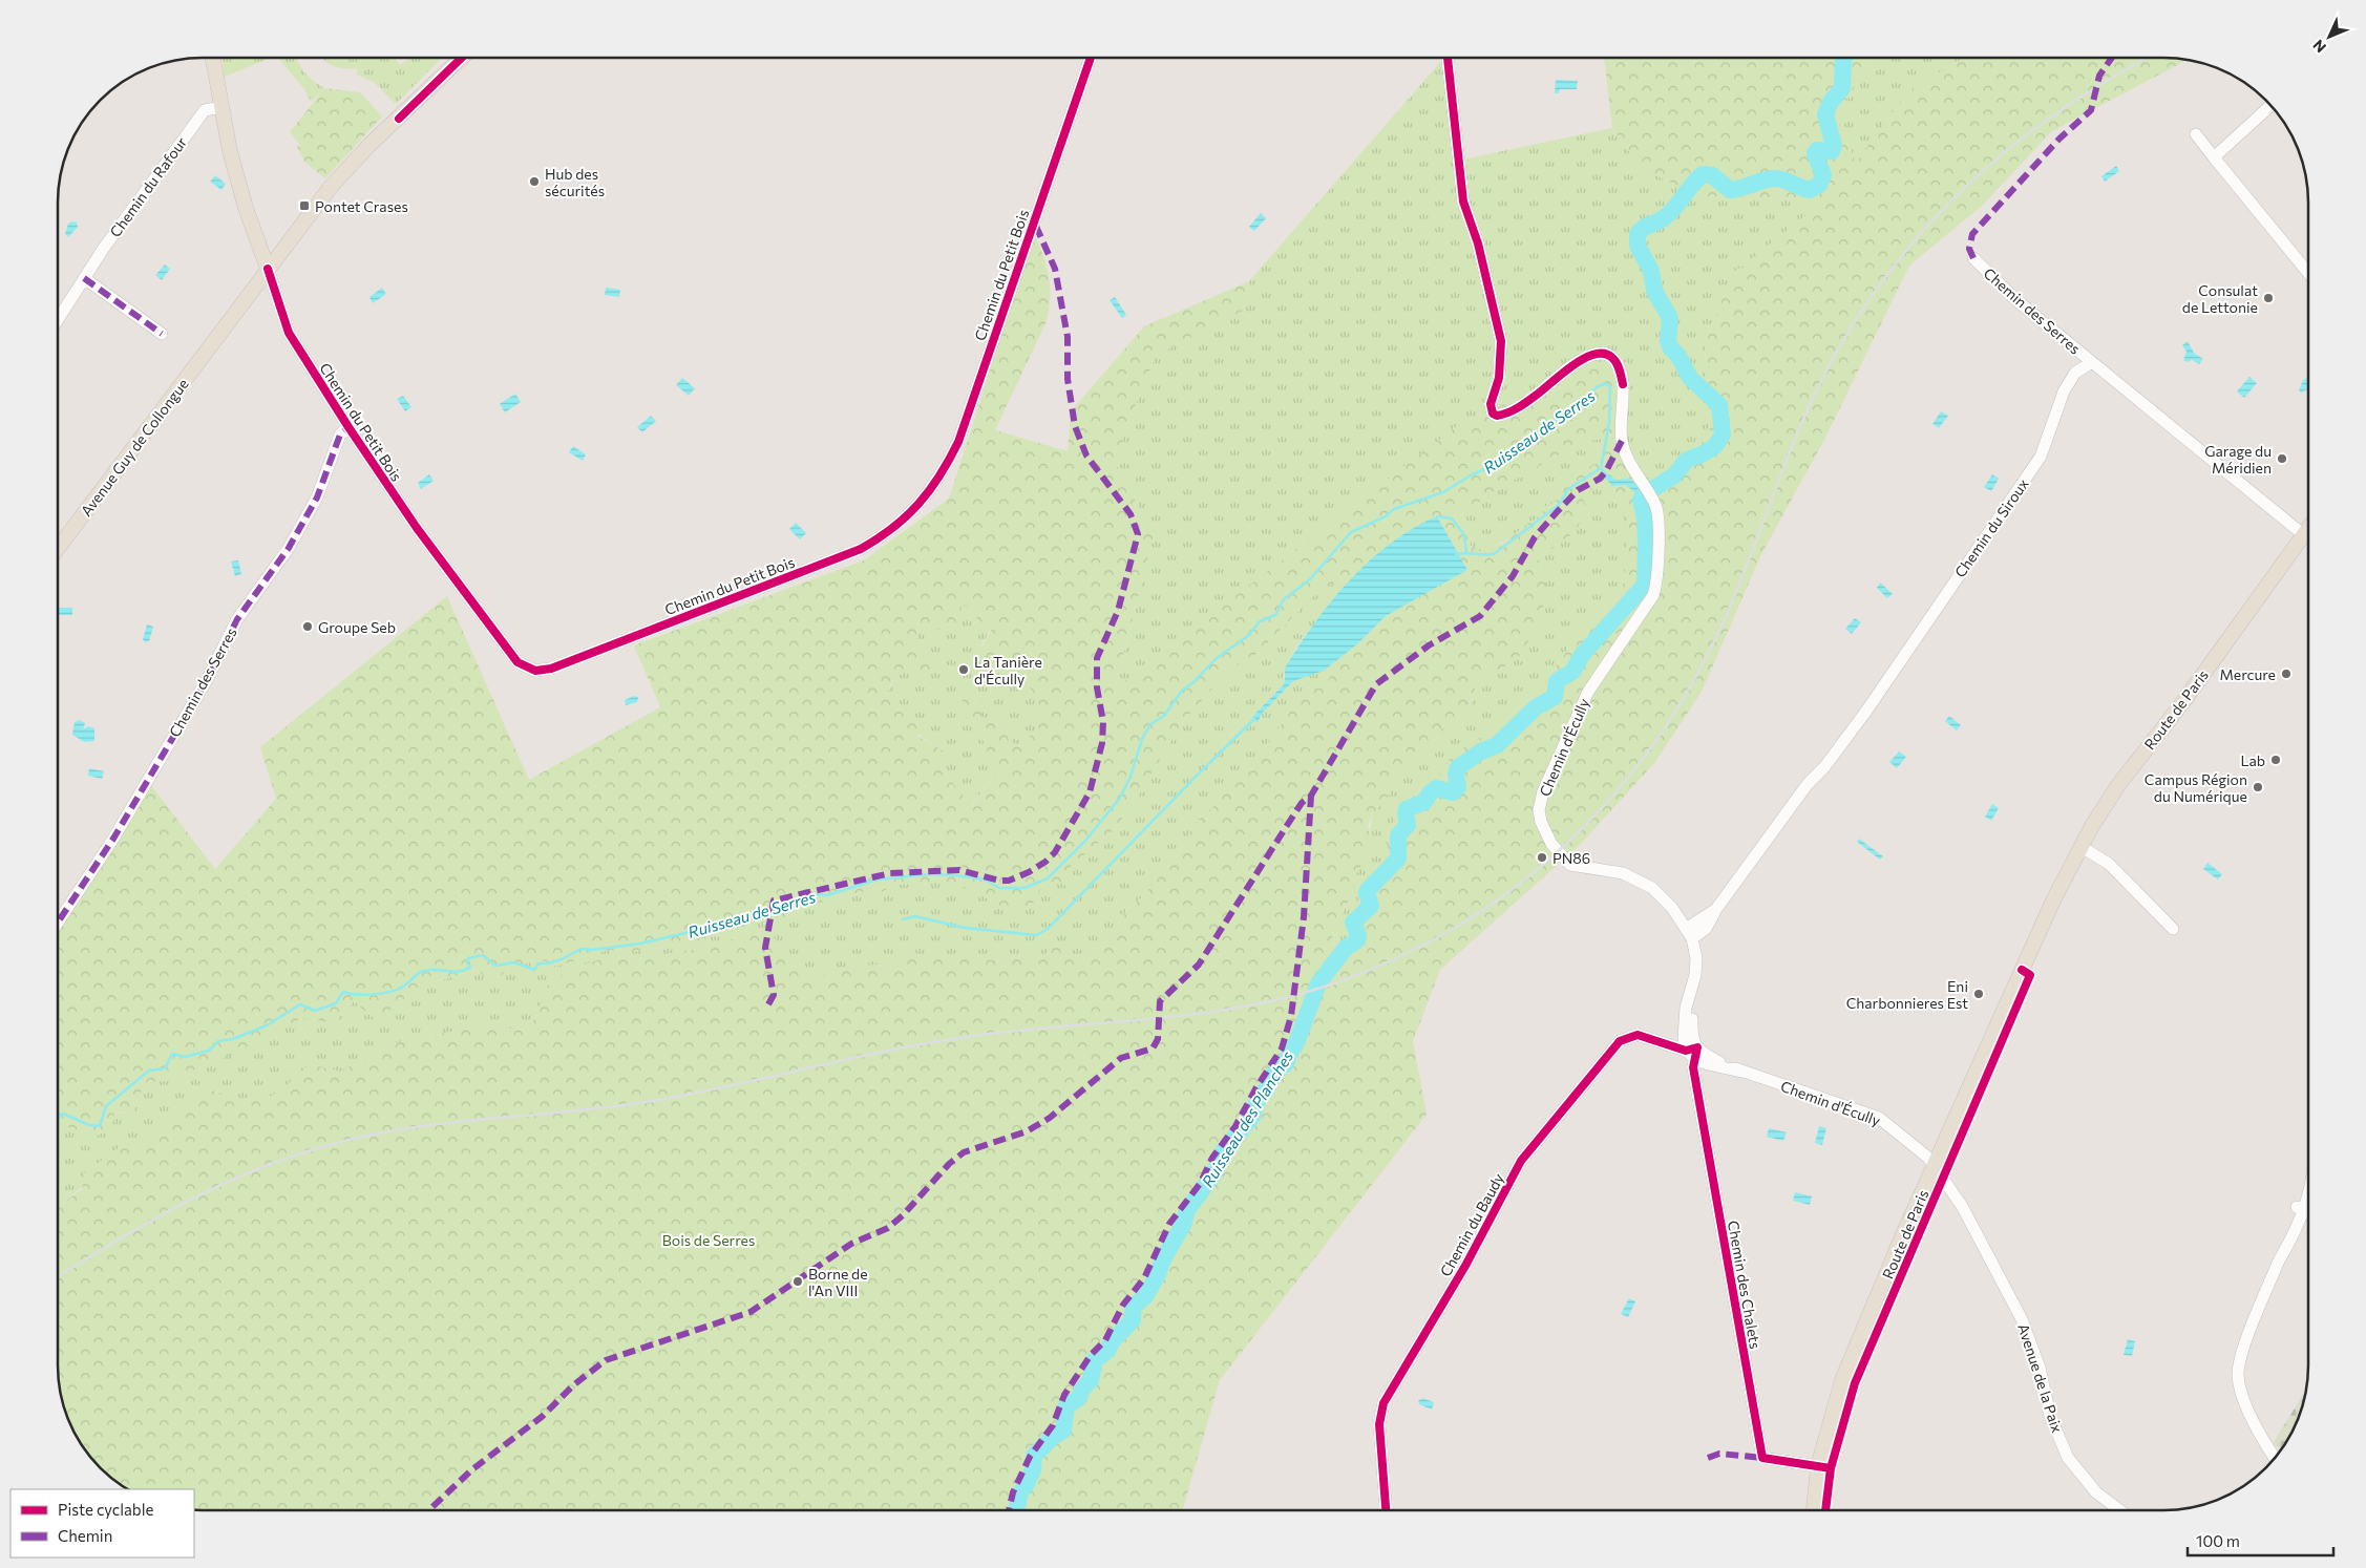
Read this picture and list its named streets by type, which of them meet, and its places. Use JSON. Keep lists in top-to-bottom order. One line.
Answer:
{"streets":{"main road":["Avenue Guy de Collongue","Route de Paris"],"street":["Chemin du Rafour","Chemin du Petit Bois","Chemin des Serres","Chemin du Siroux","Chemin d'Écully","Chemin du Baudy","Chemin des Chalets","Avenue de la Paix"]},"crossings":[["Chemin du Petit Bois","Chemin des Serres"],["Chemin du Petit Bois","Avenue Guy de Collongue"],["Chemin des Serres","Chemin du Siroux"],["Chemin du Siroux","Chemin d'Écully"],["Route de Paris","Chemin d'Écully"],["Route de Paris","Chemin des Chalets"],["Route de Paris","Avenue de la Paix"],["Chemin d'Écully","Chemin du Baudy"],["Chemin d'Écully","Chemin des Chalets"],["Chemin d'Écully","Avenue de la Paix"],["Chemin du Baudy","Chemin des Chalets"]],"water":["Ruisseau de Serres","Ruisseau des Planches"],"parks":["Bois de Serres"],"places":{"other":["Hub des sécurités","Consulat de Lettonie","Garage du Méridien","Groupe Seb","La Tanière d'Écully","Mercure","Lab","Campus Région du Numérique","PN86","Eni Charbonnieres Est","Borne de l'An VIII"],"transit":["Pontet Crases"]},"legend":["Piste cyclable","Chemin"],"scale_bar":"100 m","north":"bottom left"}
